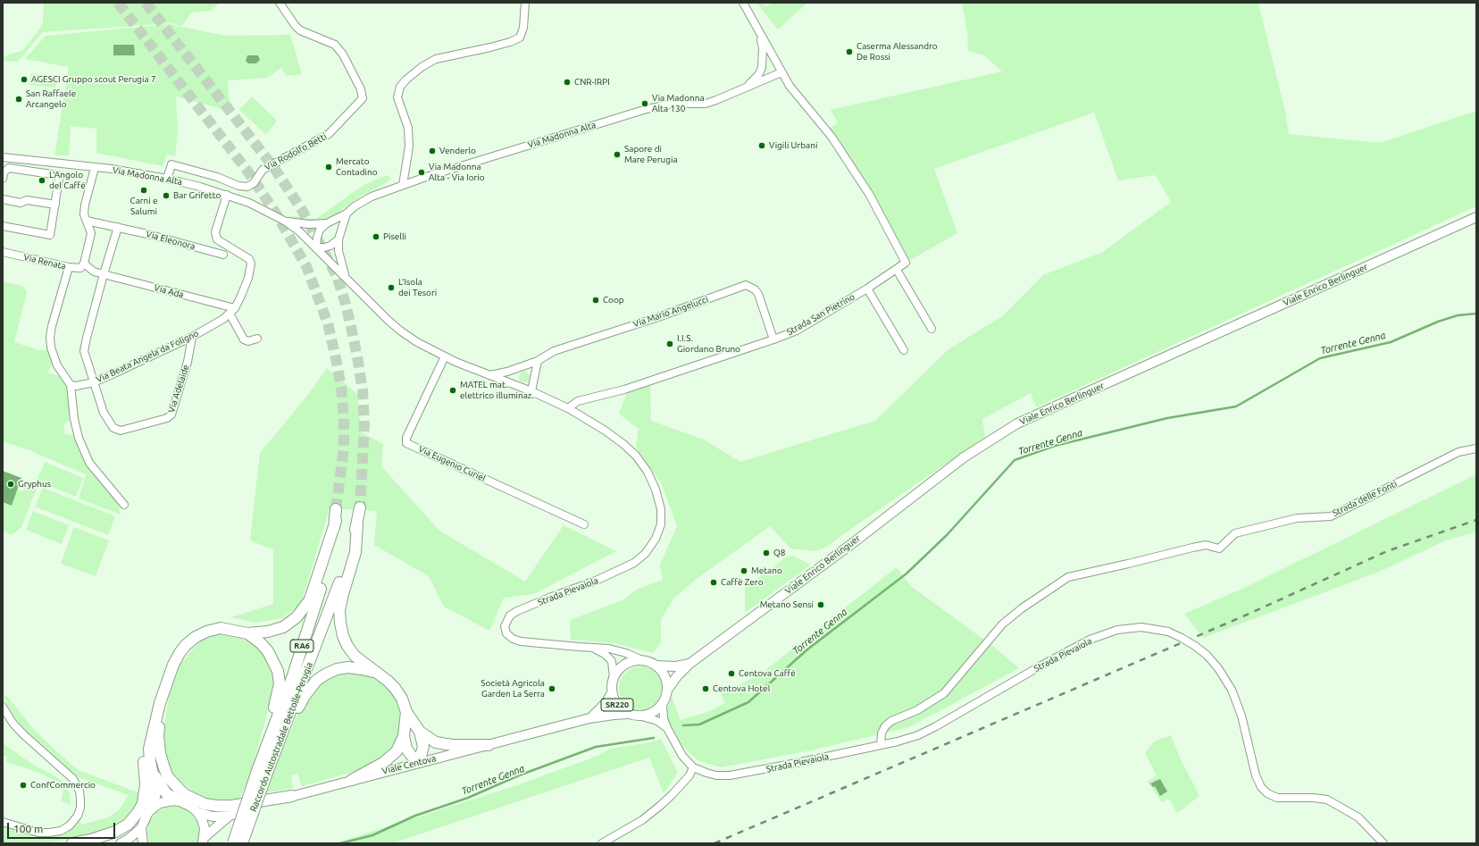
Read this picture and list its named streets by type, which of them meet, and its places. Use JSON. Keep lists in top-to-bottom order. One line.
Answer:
{"streets":{"highway":["RA6","Raccordo Autostradale Bettolle-Perugia"],"main road":["Viale Enrico Berlinguer","SR220","Viale Centova"],"street":["Via Madonna Alta","Via Rodolfo Betti","Via Eleonora","Via Renata","Via Ada","Via Mario Angelucci","Strada San Pietrino","Via Beata Angela da Foligno","Via Adelaide","Via Eugenio Curiel","Strada delle Fonti","Strada Pievaiola"]},"crossings":[["Via Madonna Alta","Via Rodolfo Betti"],["Via Madonna Alta","Via Mario Angelucci"],["Via Madonna Alta","Strada San Pietrino"],["Via Madonna Alta","Via Eugenio Curiel"],["Via Madonna Alta","Strada Pievaiola"],["Viale Enrico Berlinguer","Strada Pievaiola"],["Viale Enrico Berlinguer","SR220"],["Viale Enrico Berlinguer","Viale Centova"],["Via Ada","Via Beata Angela da Foligno"],["Via Mario Angelucci","Strada San Pietrino"],["Strada San Pietrino","Strada Pievaiola"],["Via Beata Angela da Foligno","Via Adelaide"],["Strada delle Fonti","Strada Pievaiola"],["Strada Pievaiola","SR220"],["Strada Pievaiola","Viale Centova"],["RA6","Raccordo Autostradale Bettolle-Perugia"],["SR220","Viale Centova"]],"water":["Torrente Genna"],"places":["Caserma Alessandro De Rossi","AGESCI Gruppo scout Perugia 7","CNR-IRPI","San Raffaele Arcangelo","Via Madonna Alta 130","Vigili Urbani","Venderlo","Sapore di Mare Perugia","Mercato Contadino","Via Madonna Alta - Via Iorio","L'Angolo del Caffé","Carni e Salumi","Bar Grifetto","Piselli","L'Isola dei Tesori","Coop","I.I.S. Giordano Bruno","MATEL mat. elettrico illuminaz.","Gryphus","Q8","Metano","Caffè Zero","Metano Sensi","Centova Caffé","Società Agricola Garden La Serra","Centova Hotel","ConfCommercio"],"scale_bar":"100 m"}
